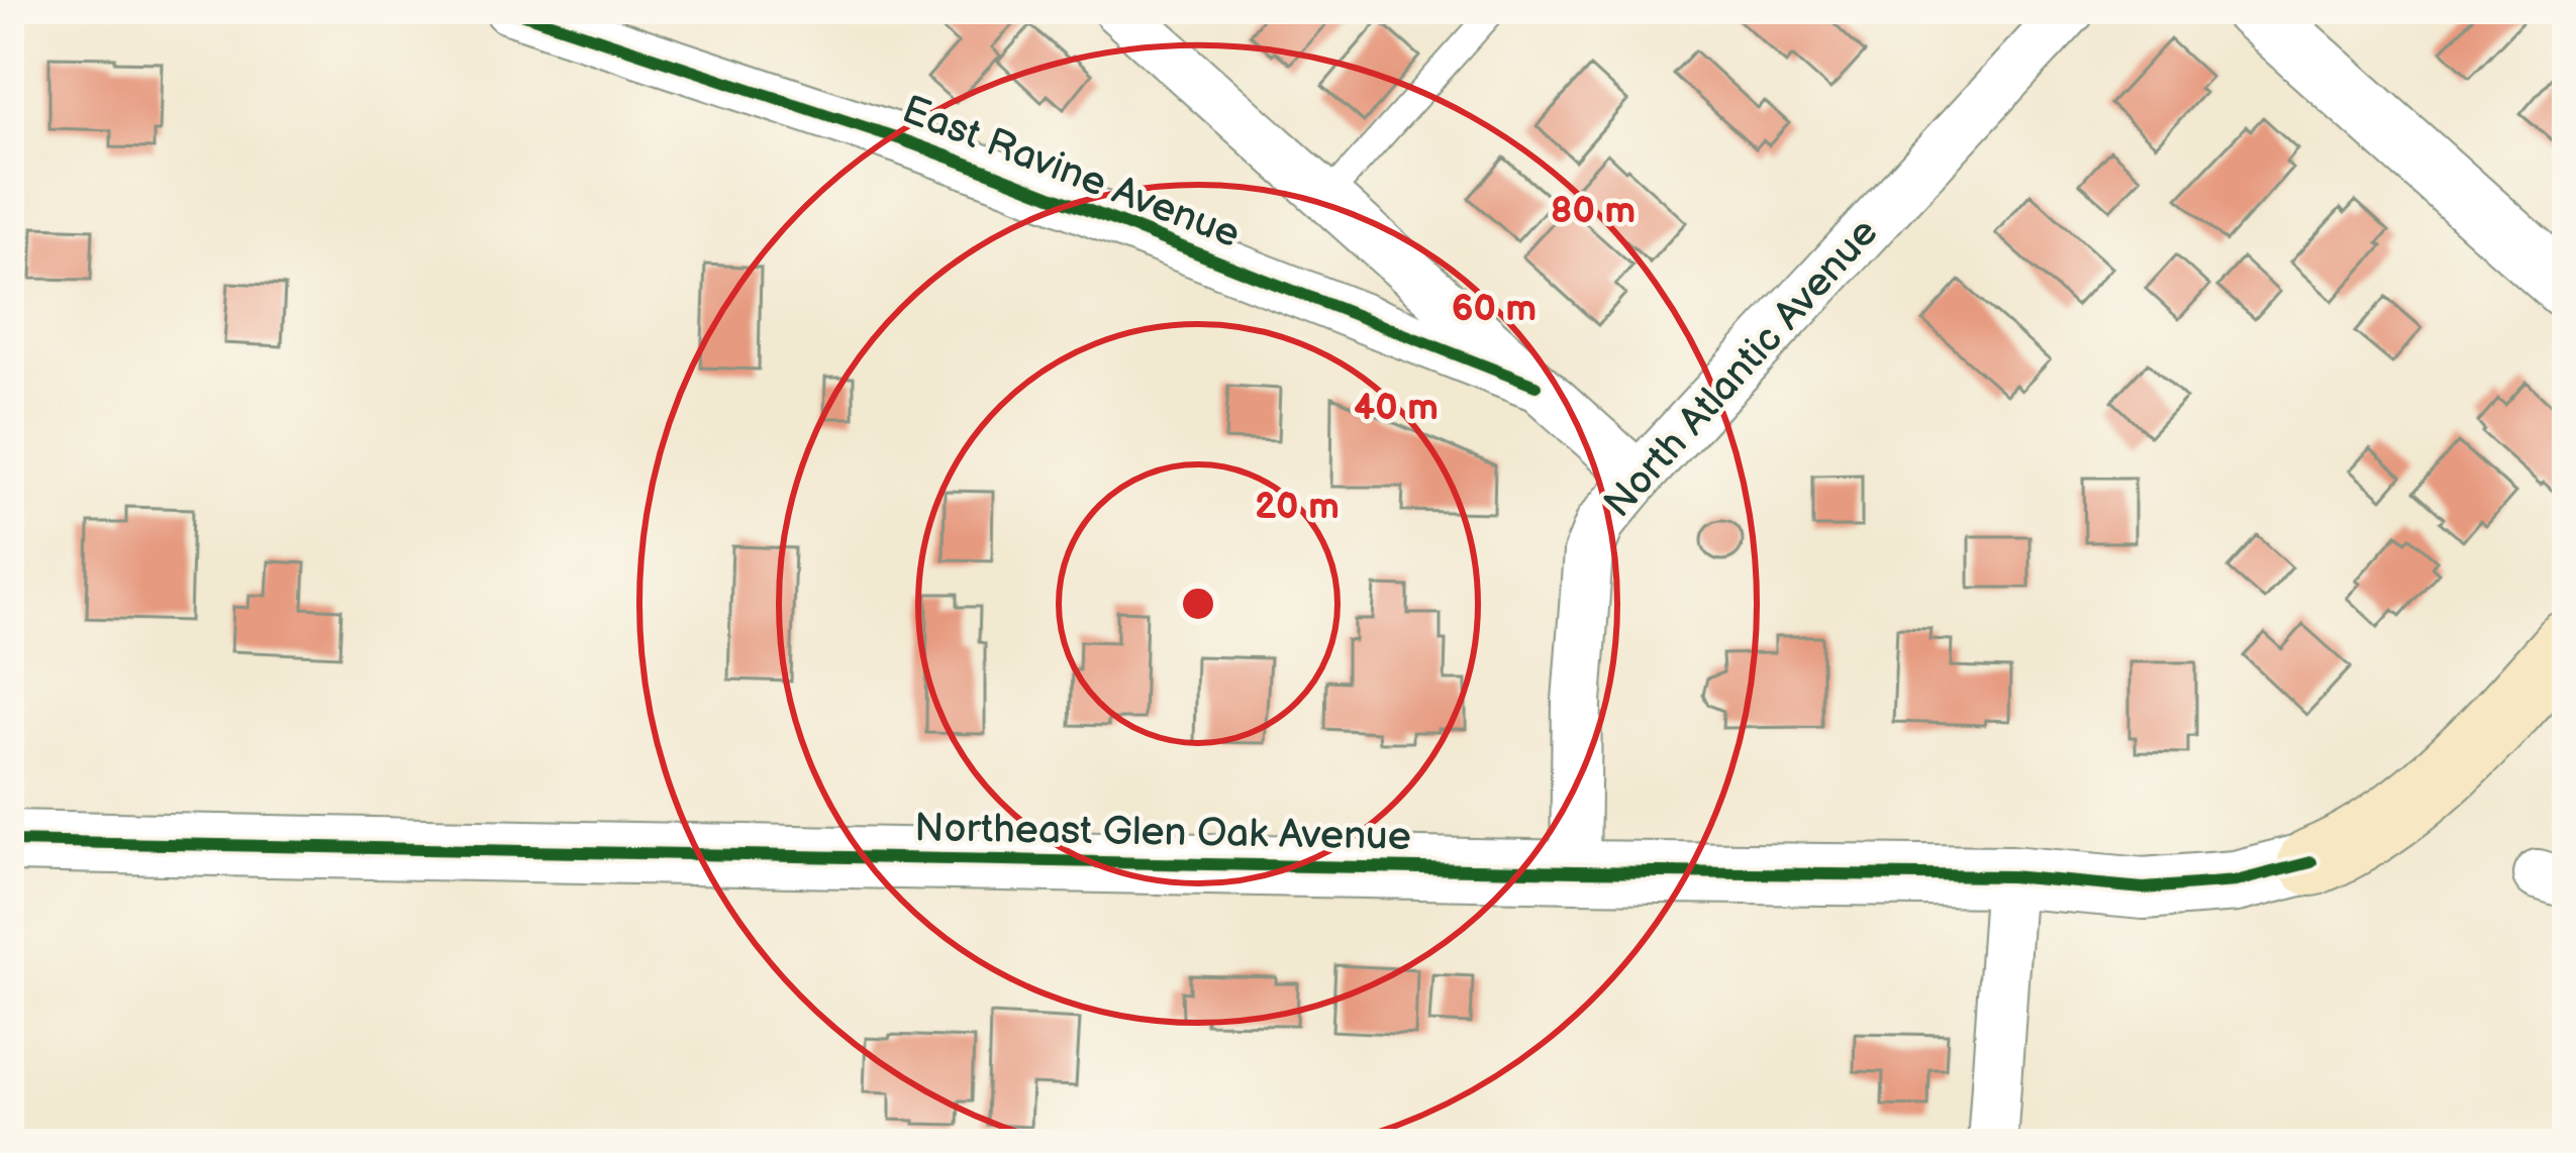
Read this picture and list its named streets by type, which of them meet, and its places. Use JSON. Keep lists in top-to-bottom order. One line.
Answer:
{"streets":{"street":["East Ravine Avenue","North Atlantic Avenue","Northeast Glen Oak Avenue"]},"crossings":[["North Atlantic Avenue","Northeast Glen Oak Avenue"]],"rings":["80 m","60 m","40 m","20 m"]}
